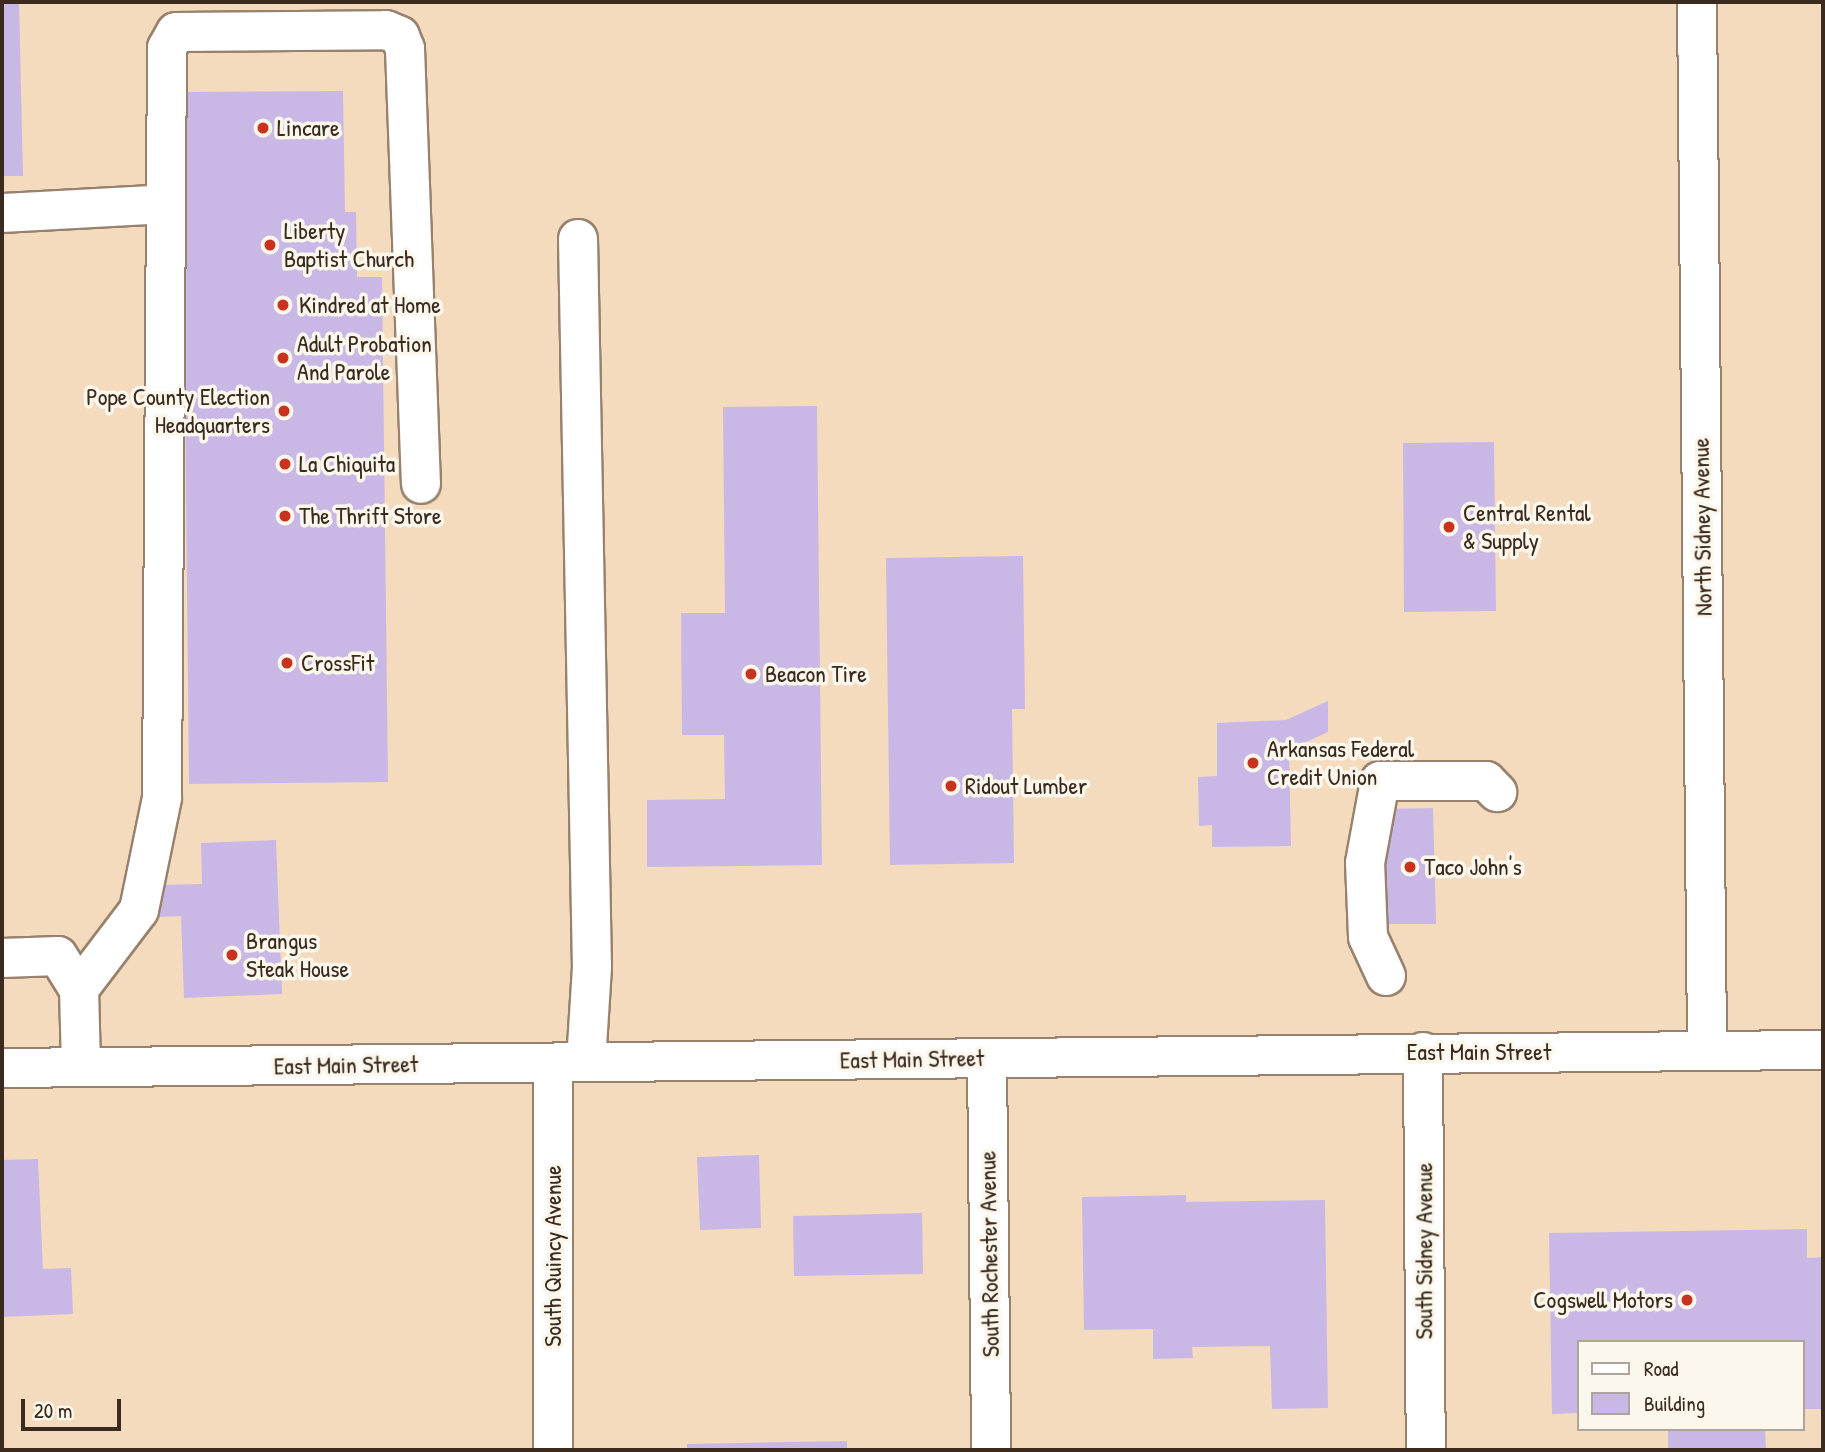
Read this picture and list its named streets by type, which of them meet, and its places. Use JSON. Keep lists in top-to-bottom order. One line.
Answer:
{"streets":{"street":["North Sidney Avenue","East Main Street","South Sidney Avenue","South Rochester Avenue","South Quincy Avenue"]},"crossings":[["North Sidney Avenue","East Main Street"],["East Main Street","South Sidney Avenue"],["East Main Street","South Rochester Avenue"],["East Main Street","South Quincy Avenue"]],"places":["Lincare","Liberty Baptist Church","Kindred at Home","Adult Probation And Parole","Pope County Election Headquarters","La Chiquita","The Thrift Store","Central Rental & Supply","CrossFit","Beacon Tire","Arkansas Federal Credit Union","Ridout Lumber","Taco John's","Brangus Steak House","Cogswell Motors"],"legend":["Road","Building"],"scale_bar":"20 m"}
